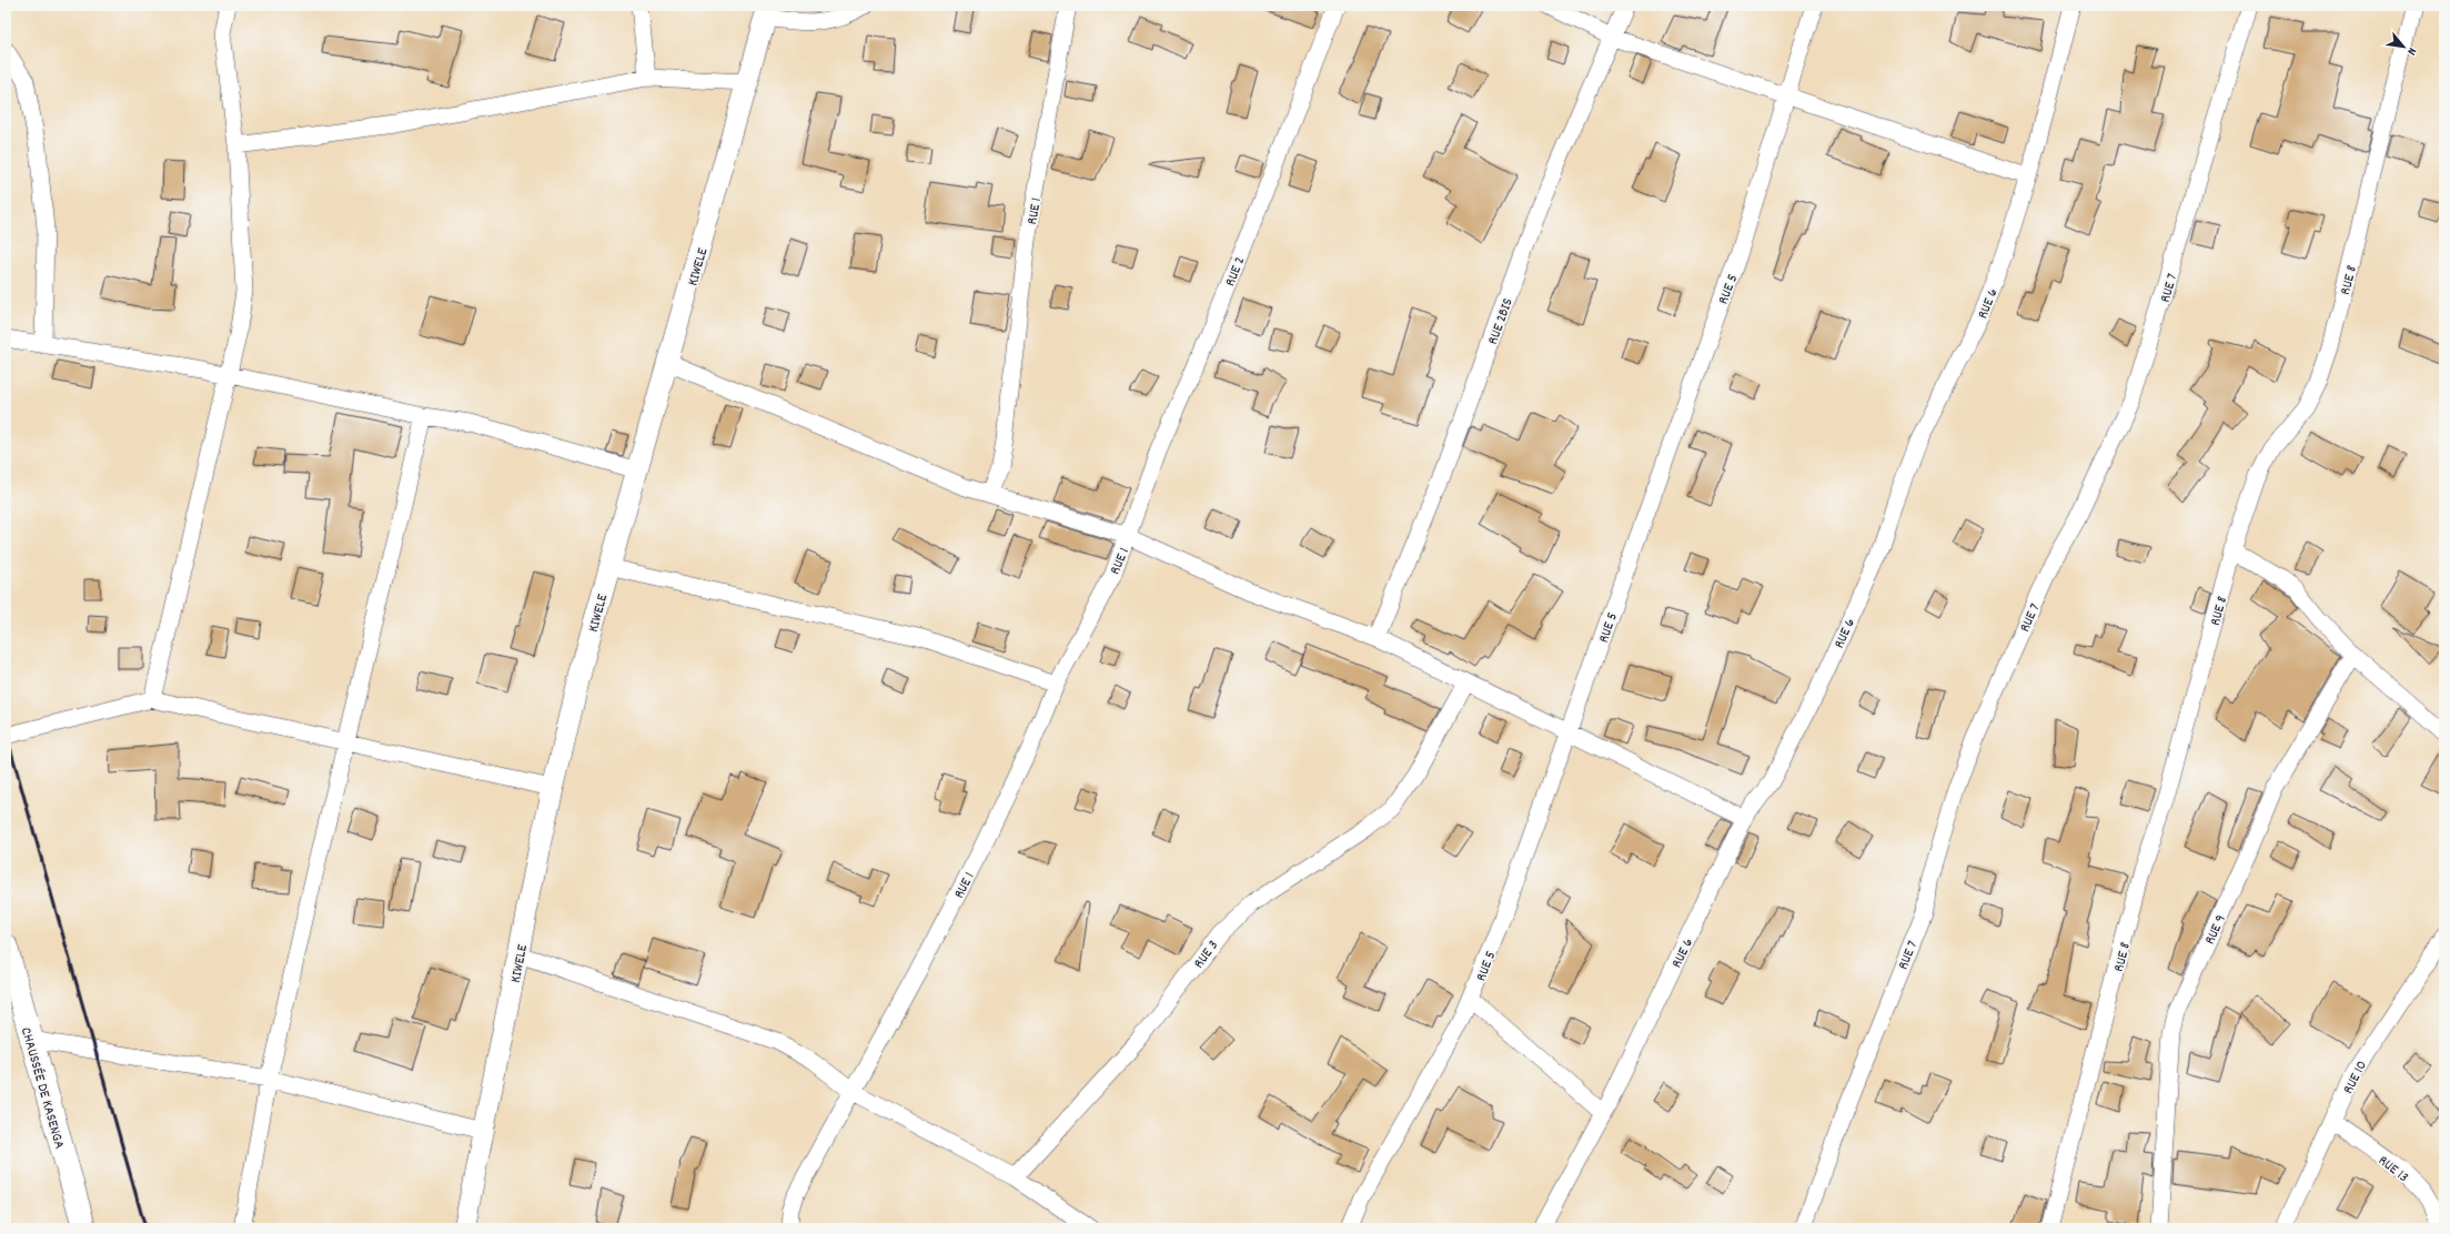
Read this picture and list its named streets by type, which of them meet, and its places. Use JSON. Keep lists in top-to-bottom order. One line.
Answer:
{"streets":{"main road":["CHAUSSÉE DE KASENGA"],"street":["RUE 1","KIWELE","RUE 2","RUE 8","RUE 7","RUE 5","RUE 6","RUE 2BIS","RUE 9","RUE 3","RUE 10","RUE 13"]},"crossings":[["RUE 1","RUE 2"],["RUE 10","RUE 13"]],"north":"bottom right"}
